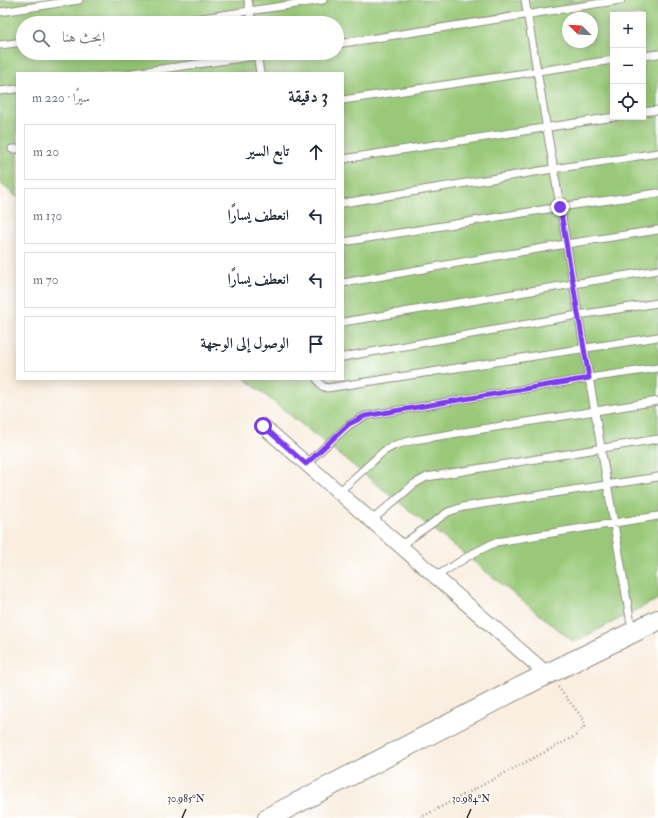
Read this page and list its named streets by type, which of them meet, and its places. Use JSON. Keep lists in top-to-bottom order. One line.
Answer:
{"north":"top left","page":{"map_buttons":["+","−"],"search":"ابحث هنا","heading":["3 دقيقة","سيرًا · 220 m"],"list":[["تابع السير","20 m"],["انعطف يسارًا","130 m"],["انعطف يسارًا","70 m"],"الوصول إلى الوجهة"]},"coordinates":["30.985°N","30.984°N"]}
